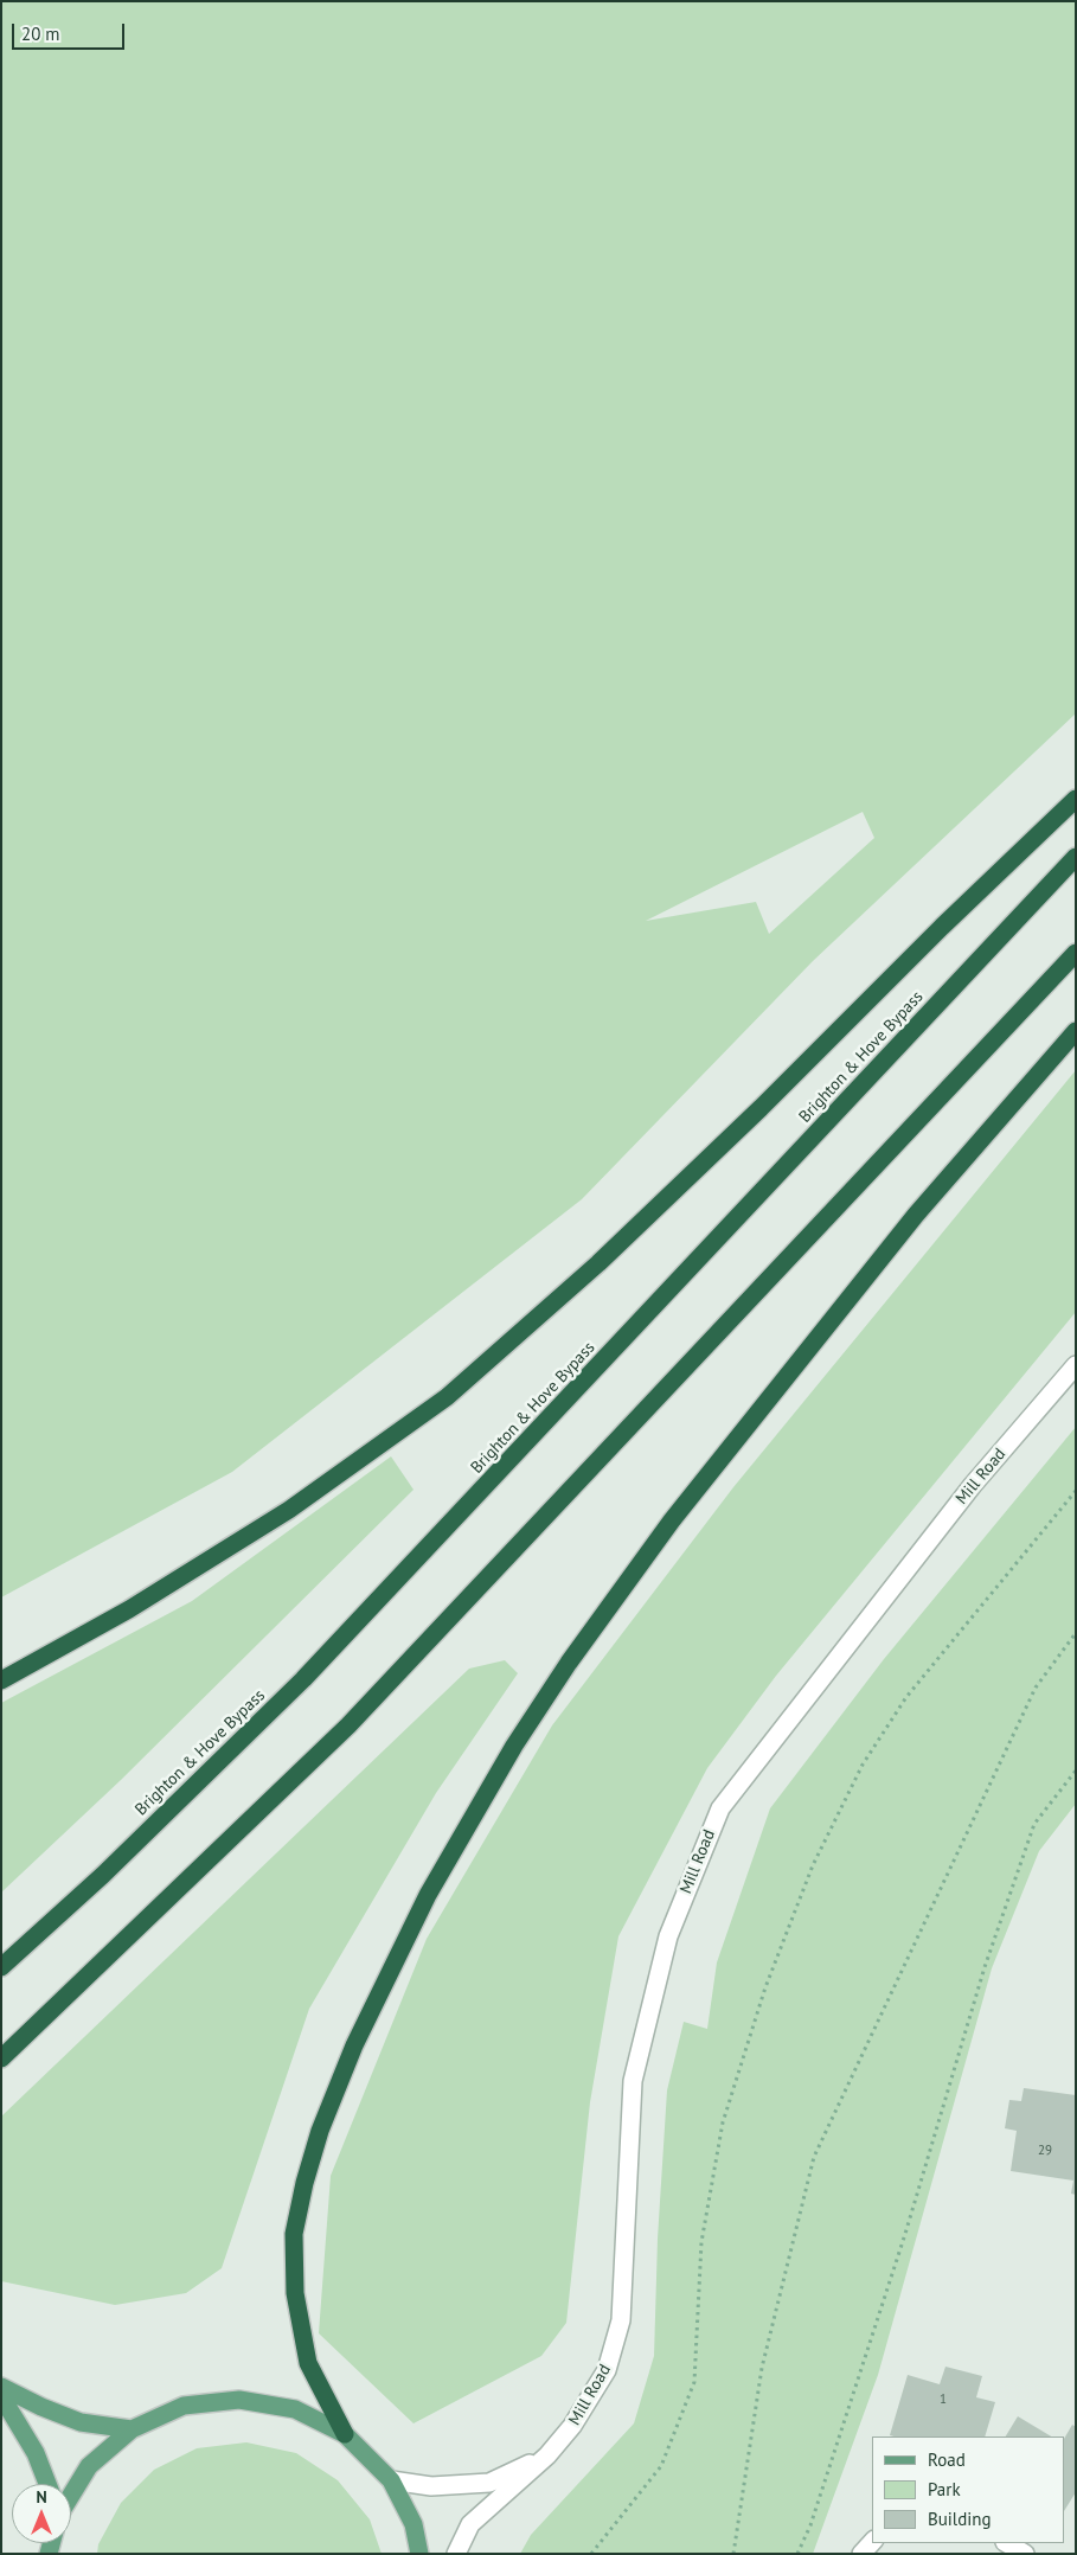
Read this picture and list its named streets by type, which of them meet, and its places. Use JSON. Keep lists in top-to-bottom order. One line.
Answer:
{"streets":{"highway":["Brighton & Hove Bypass"],"street":["Mill Road"]},"house_numbers":["29","1"],"legend":["Road","Park","Building"],"scale_bar":"20 m","north":"top"}
